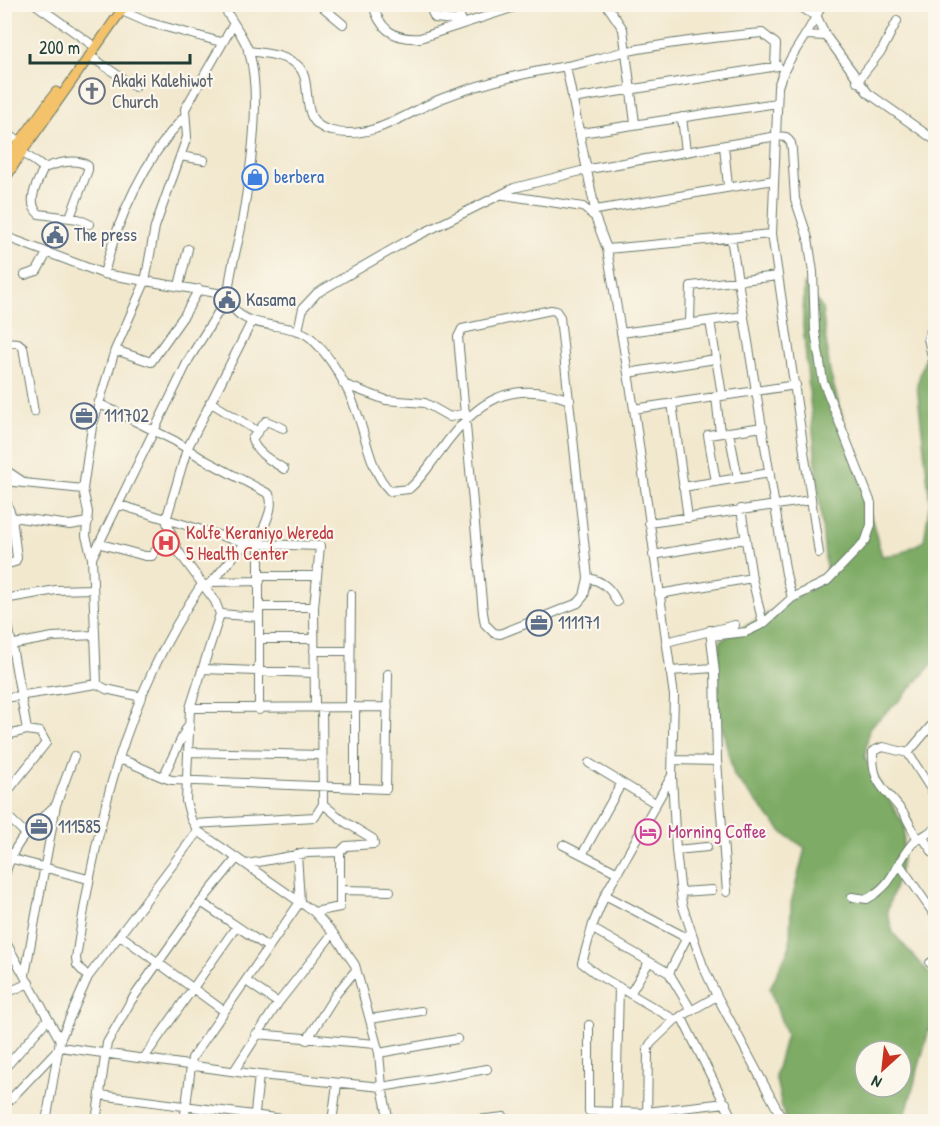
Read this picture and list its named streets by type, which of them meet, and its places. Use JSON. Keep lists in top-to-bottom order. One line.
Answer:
{"places":{"church":["Akaki Kalehiwot Church"],"shop":["berbera"],"public building":["The press","Kasama"],"office":["111702","111171","111585"],"hospital":["Kolfe Keraniyo Wereda 5 Health Center"],"hotel":["Morning Coffee"]},"scale_bar":"200 m","north":"bottom left"}
